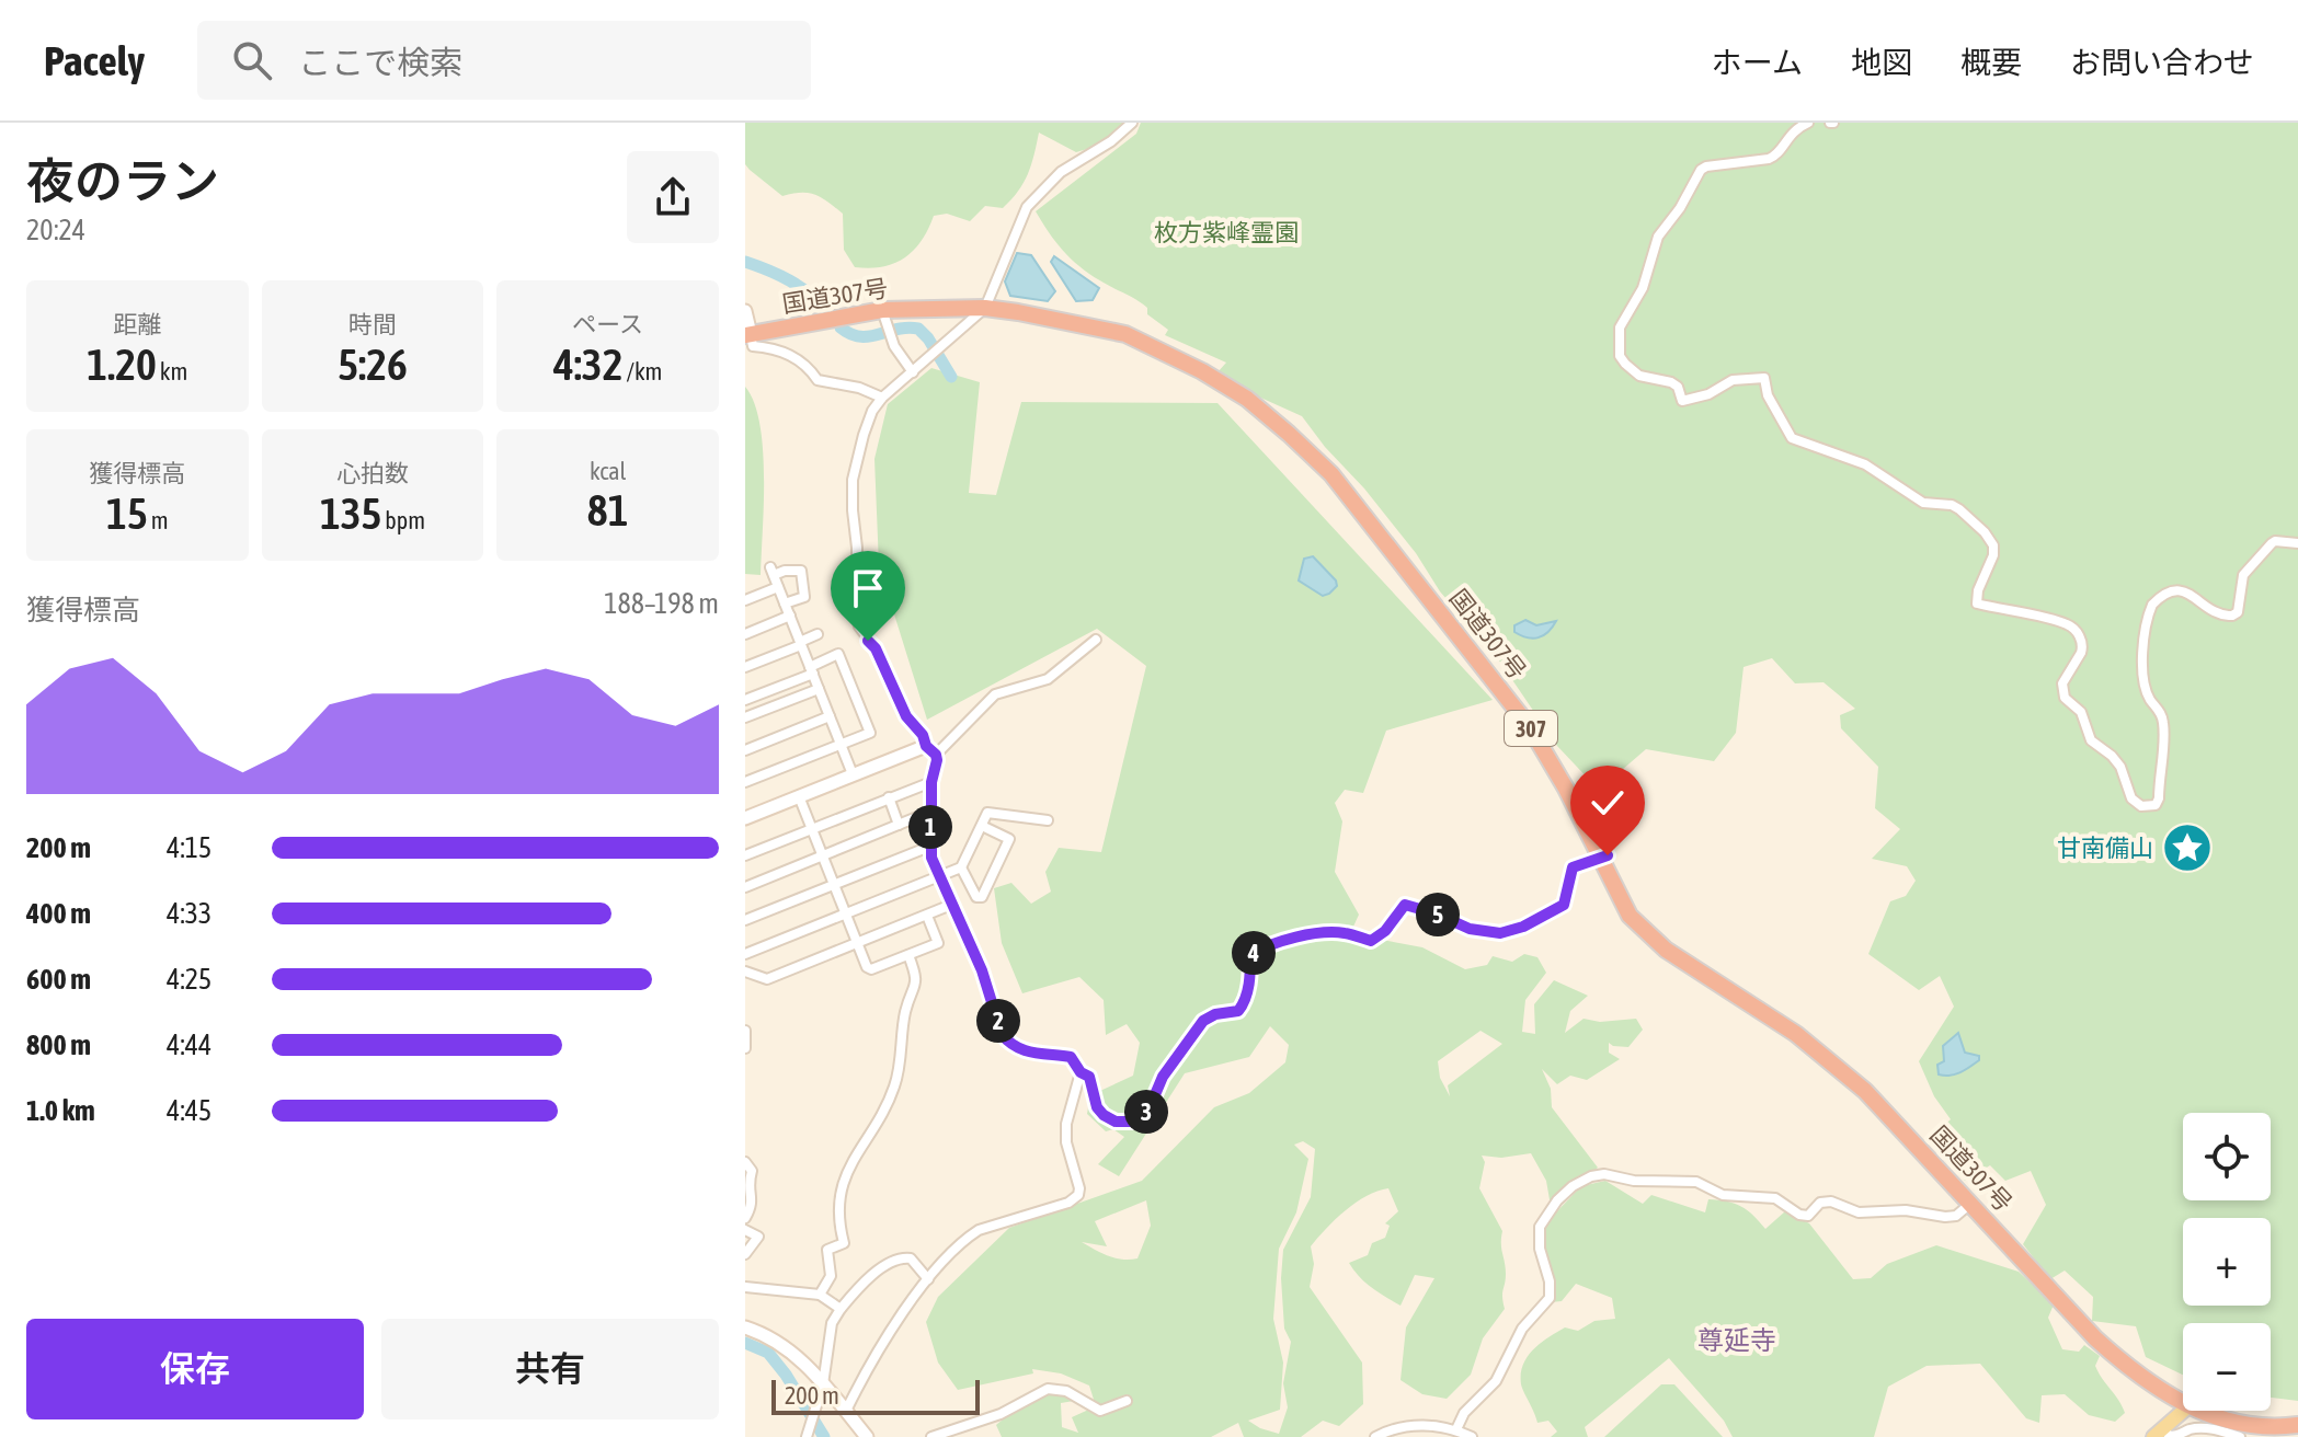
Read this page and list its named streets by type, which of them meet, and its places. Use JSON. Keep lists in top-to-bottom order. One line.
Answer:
{"streets":{"highway":["国道307号","307"]},"districts":["尊延寺"],"parks":["枚方紫峰霊園"],"places":{"place":["甘南備山"]},"scale_bar":"200 m","page":{"header":"Pacely","search":"ここで検索","nav":["ホーム","地図","概要","お問い合わせ"],"heading":["夜のラン","20:24"],"stats":[["距離","1.20 km"],["時間","5:26"],["ペース","4:32 /km"],["獲得標高","15 m"],["心拍数","135 bpm"],["kcal","81"]],"chart":["獲得標高","188–198 m"],"pins":["1","5","4","2","3"],"list":[{"name":"200 m","note":"4:15"},{"name":"400 m","note":"4:33"},{"name":"600 m","note":"4:25"},{"name":"800 m","note":"4:44"},{"name":"1.0 km","note":"4:45"}],"map_buttons":["+","−"],"buttons":["保存","共有"],"scale":"200 m"}}
